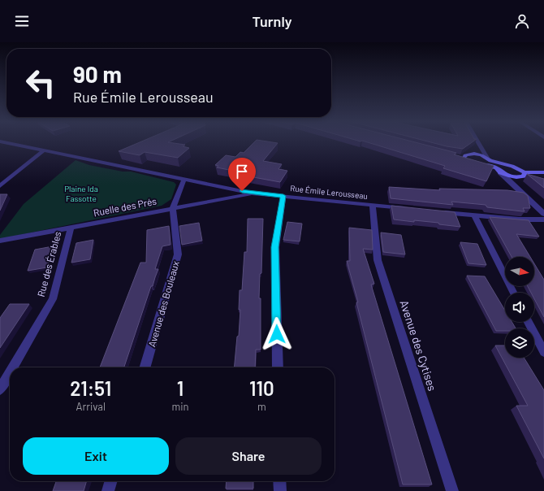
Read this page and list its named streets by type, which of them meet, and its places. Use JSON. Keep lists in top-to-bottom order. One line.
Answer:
{"streets":{"street":["Rue Émile Lerousseau","Ruelle des Prés","Rue des Érables","Avenue des Bouleaux","Avenue des Cytises"]},"crossings":[["Rue Émile Lerousseau","Ruelle des Prés"],["Rue Émile Lerousseau","Avenue des Bouleaux"],["Rue Émile Lerousseau","Avenue des Cytises"],["Ruelle des Prés","Rue des Érables"],["Ruelle des Prés","Avenue des Bouleaux"]],"parks":["Plaine Ida Fassotte"],"north":"right","page":{"header":"Turnly","turn":["90 m","Rue Émile Lerousseau"],"eta":["21:51","Arrival","1","min","110","m"],"buttons":["Exit","Share"]}}
